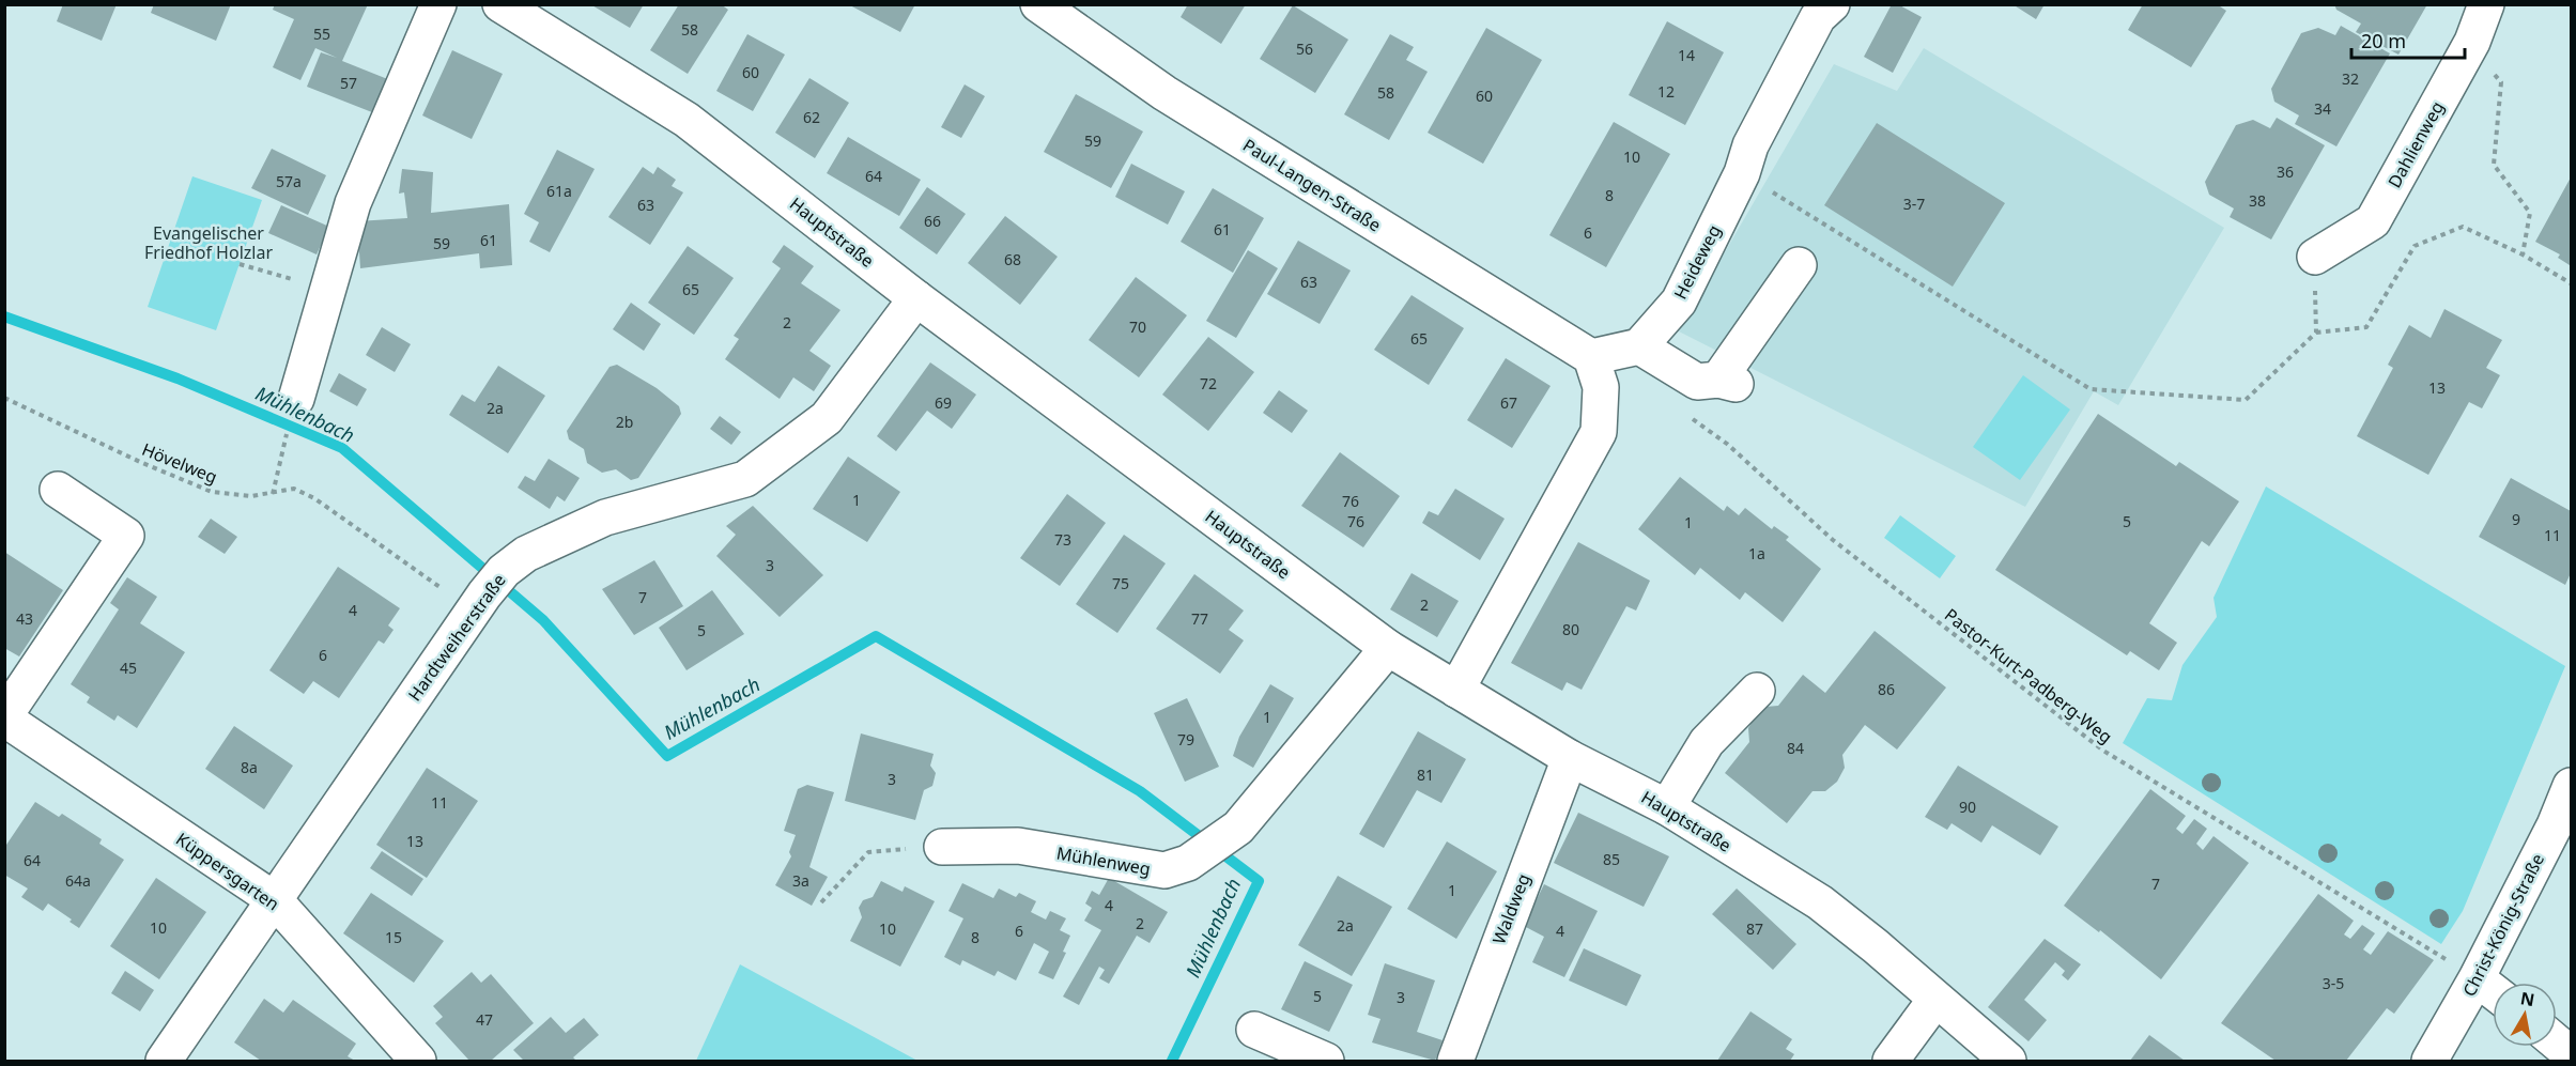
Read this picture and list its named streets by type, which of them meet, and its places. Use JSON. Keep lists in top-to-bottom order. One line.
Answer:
{"streets":{"street":["Dahlienweg","Paul-Langen-Straße","Hauptstraße","Heideweg","Hardtweiherstraße","Mühlenweg","Küppersgarten","Waldweg","Christ-König-Straße"],"path":["Hövelweg","Pastor-Kurt-Padberg-Weg"]},"crossings":[["Hauptstraße","Hardtweiherstraße"],["Hauptstraße","Mühlenweg"],["Hauptstraße","Waldweg"],["Hövelweg","Hardtweiherstraße"],["Hardtweiherstraße","Küppersgarten"],["Pastor-Kurt-Padberg-Weg","Christ-König-Straße"]],"water":["Mühlenbach"],"parks":["Evangelischer Friedhof Holzlar"],"house_numbers":["58","55","56","14","60","32","57","12","58","60","34","62","59","10","36","64","57a","61a","8","38","3-7","63","66","61","6","61","59","68","63","65","2","70","65","72","13","69","67","2a","2b","1","76","9","76","5","1","11","73","1a","3","75","7","2","4","43","77","80","5","6","45","86","1","79","84","8a","81","3","11","90","13","85","64","64a","3a","7","1","4","2","2a","10","10","87","6","4","15","8","3-5","5","3","47"],"scale_bar":"20 m","north":"top"}
